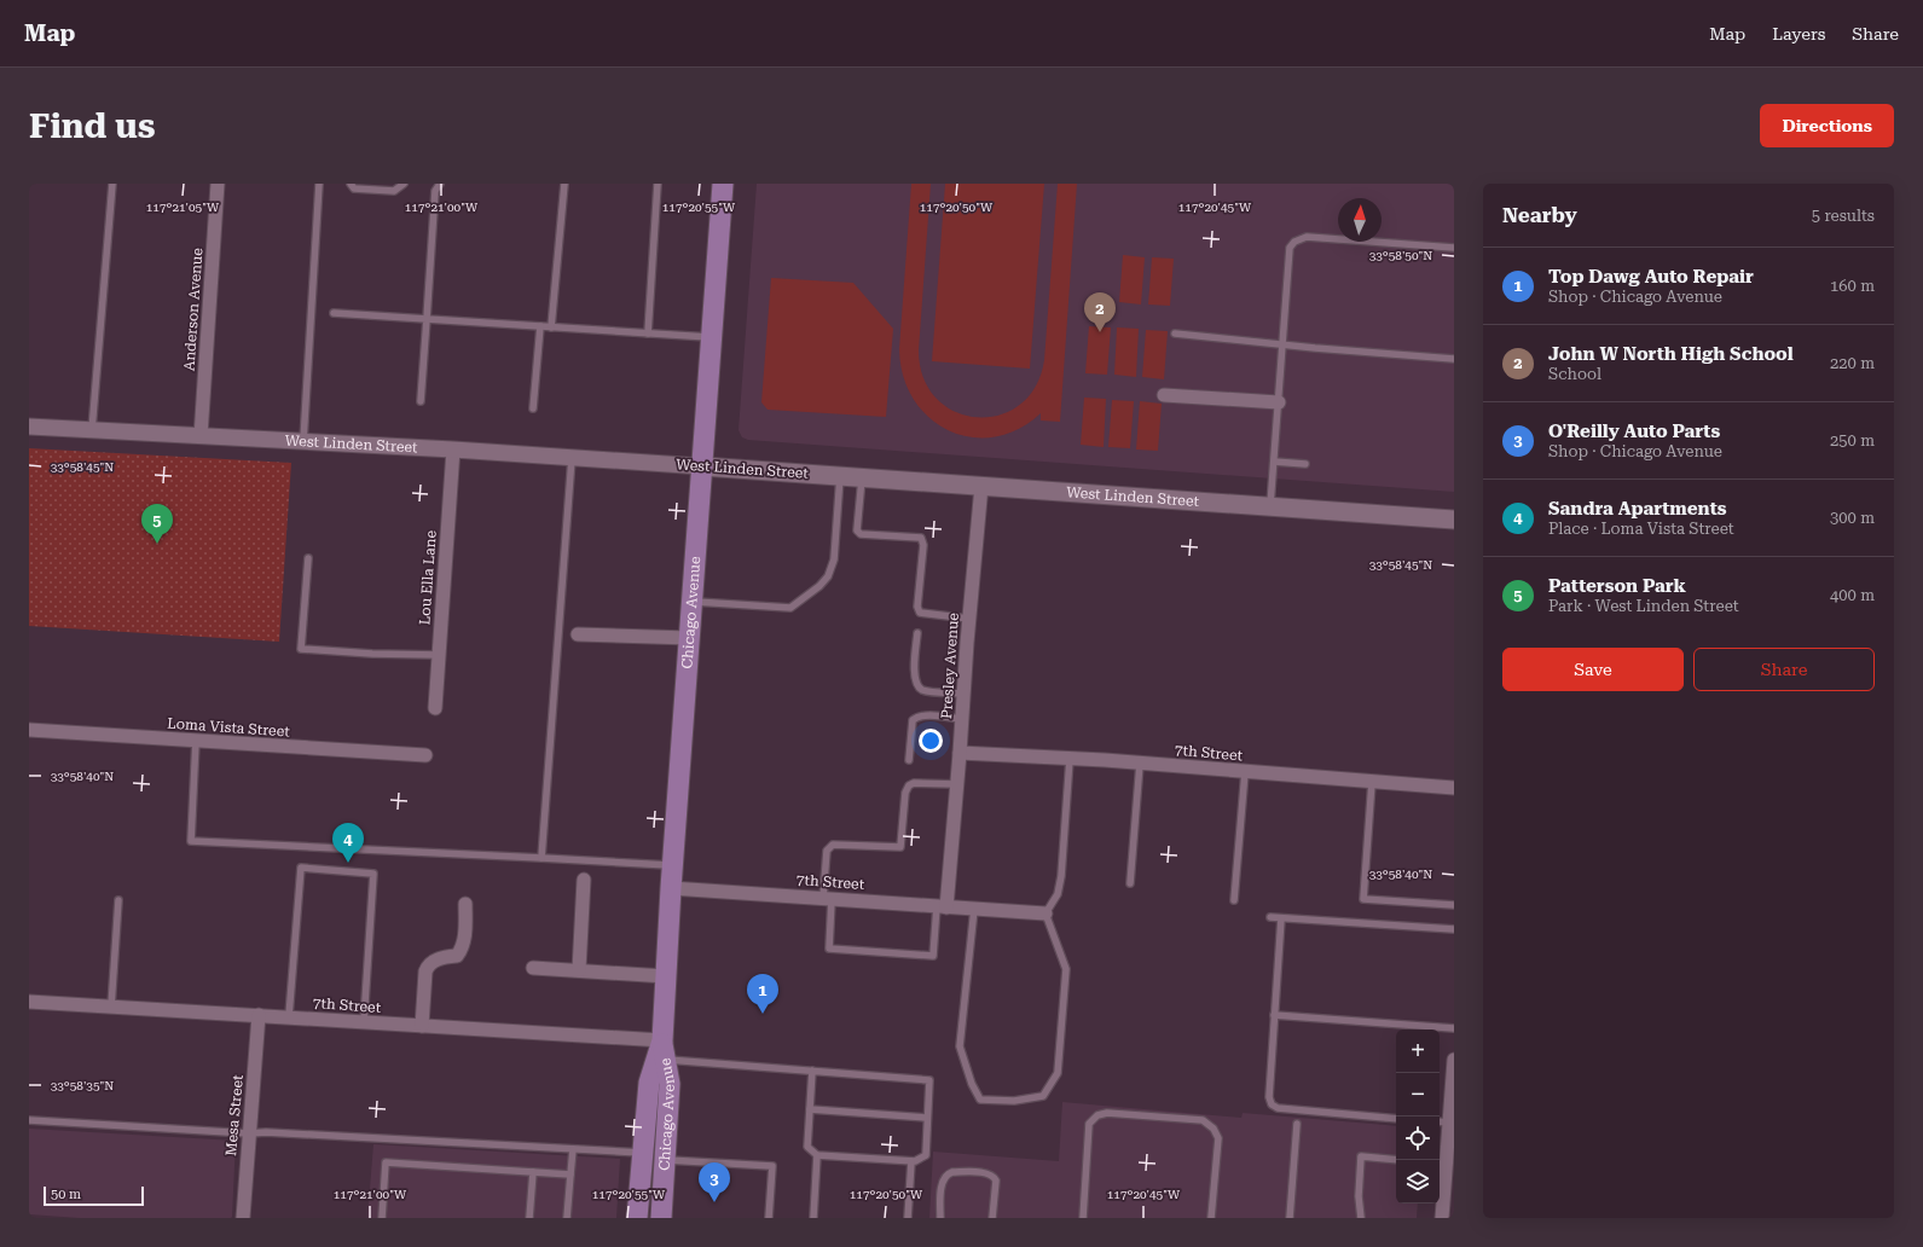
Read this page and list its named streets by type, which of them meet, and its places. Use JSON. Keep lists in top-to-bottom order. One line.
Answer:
{"streets":{"main road":["West Linden Street","Chicago Avenue"],"street":["Anderson Avenue","Lou Ella Lane","Presley Avenue","Loma Vista Street","7th Street","Mesa Street"]},"crossings":[["Anderson Avenue","West Linden Street"],["West Linden Street","Lou Ella Lane"],["West Linden Street","Chicago Avenue"],["West Linden Street","Presley Avenue"],["Chicago Avenue","7th Street"],["Presley Avenue","7th Street"],["7th Street","Mesa Street"]],"scale_bar":"50 m","north":"top","page":{"header":"Map","nav":["Map","Layers","Share"],"buttons":["Directions",["Save","Share"]],"title":"Find us","heading":["Nearby","5 results"],"list":[{"mark":"1","name":"Top Dawg Auto Repair","note":"Shop · Chicago Avenue","value":"160 m"},{"mark":"2","name":"John W North High School","note":"School","value":"220 m"},{"mark":"3","name":"O'Reilly Auto Parts","note":"Shop · Chicago Avenue","value":"250 m"},{"mark":"4","name":"Sandra Apartments","note":"Place · Loma Vista Street","value":"300 m"},{"mark":"5","name":"Patterson Park","note":"Park · West Linden Street","value":"400 m"}],"pins":["2","5","4","1","3"],"map_buttons":["+","−"],"scale":"50 m"},"coordinates":["117°21'05\"W","117°21'00\"W","117°20'55\"W","117°20'50\"W","117°20'45\"W","33°58'50\"N","33°58'45\"N","33°58'40\"N","33°58'35\"N"]}
